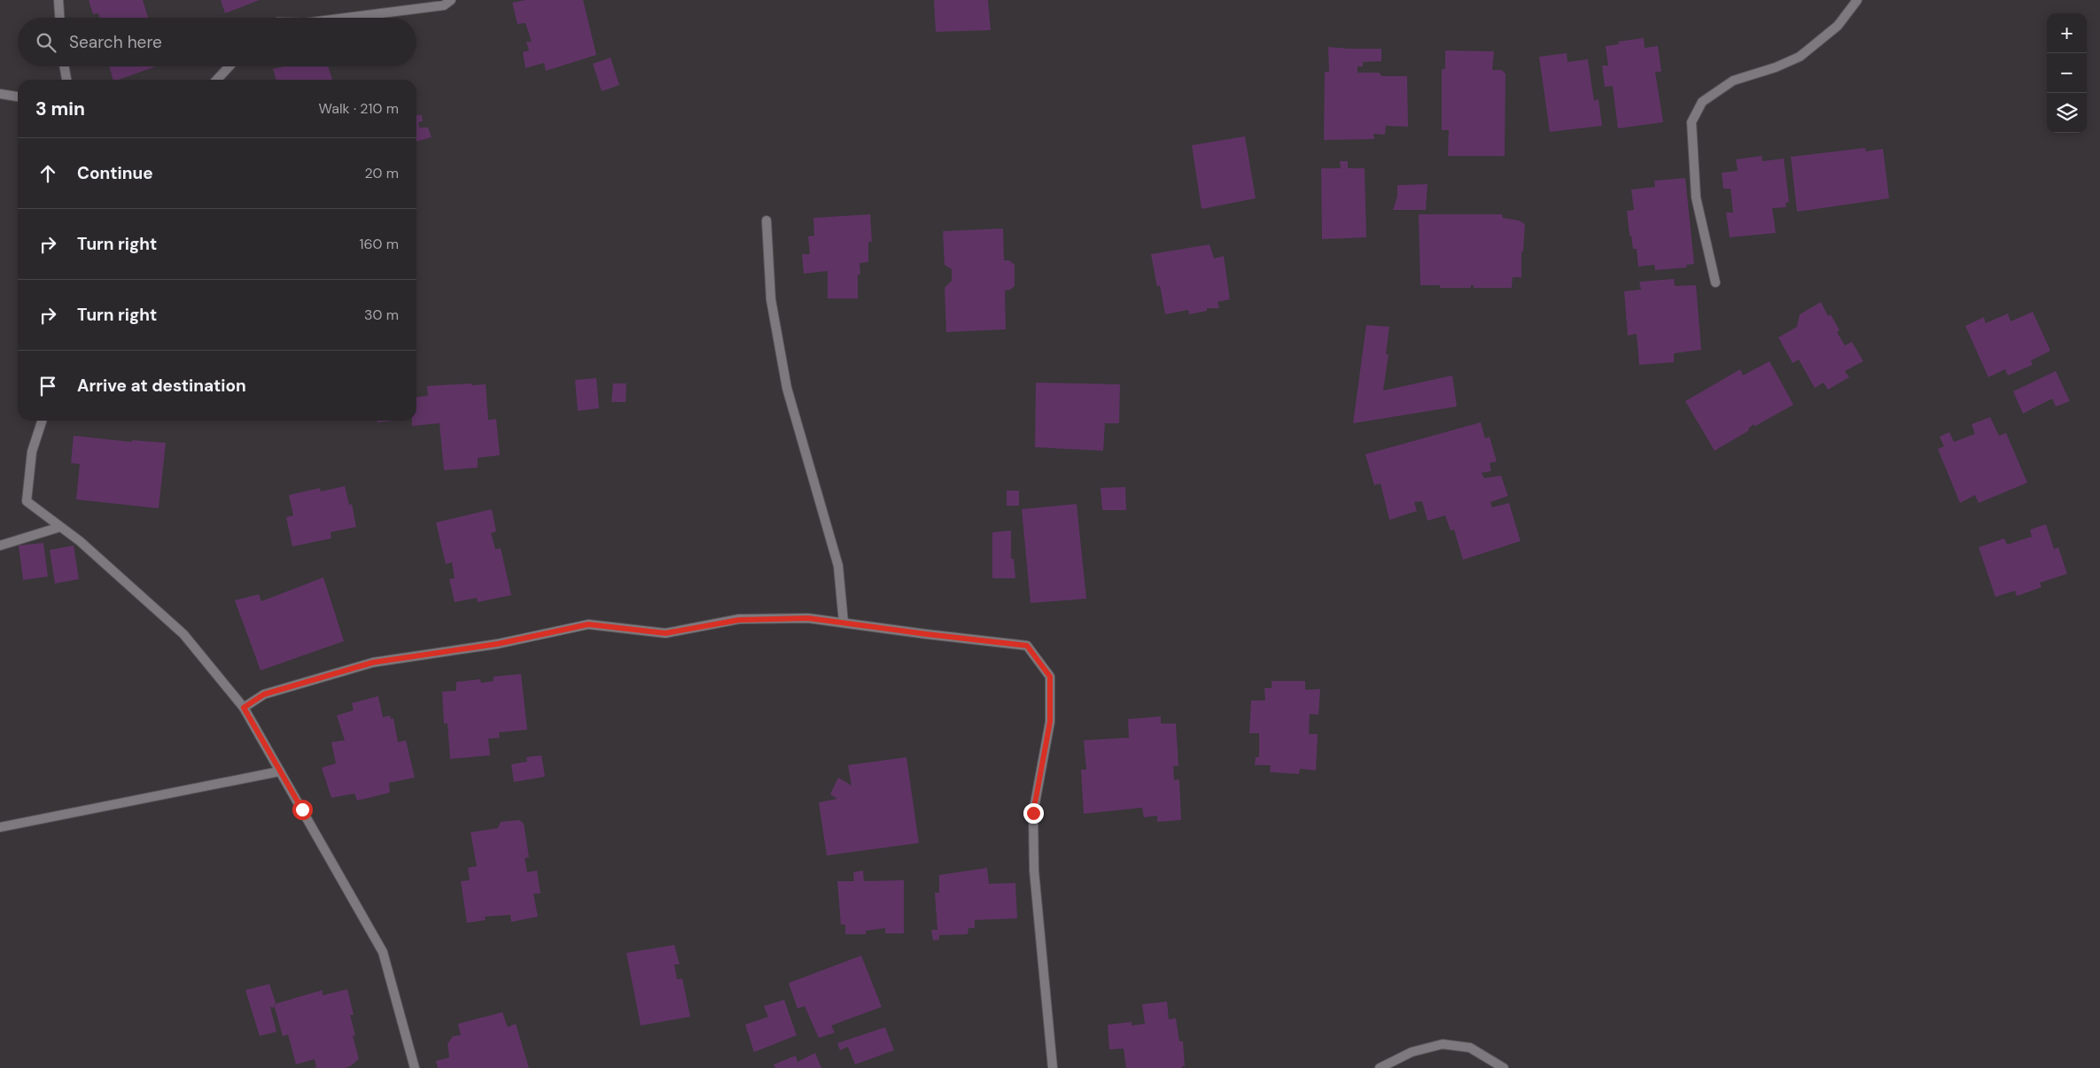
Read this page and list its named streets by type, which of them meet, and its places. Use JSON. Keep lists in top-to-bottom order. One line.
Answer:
{"page":{"map_buttons":["+","−"],"search":"Search here","heading":["3 min","Walk · 210 m"],"list":[["Continue","20 m"],["Turn right","160 m"],["Turn right","30 m"],"Arrive at destination"]}}
